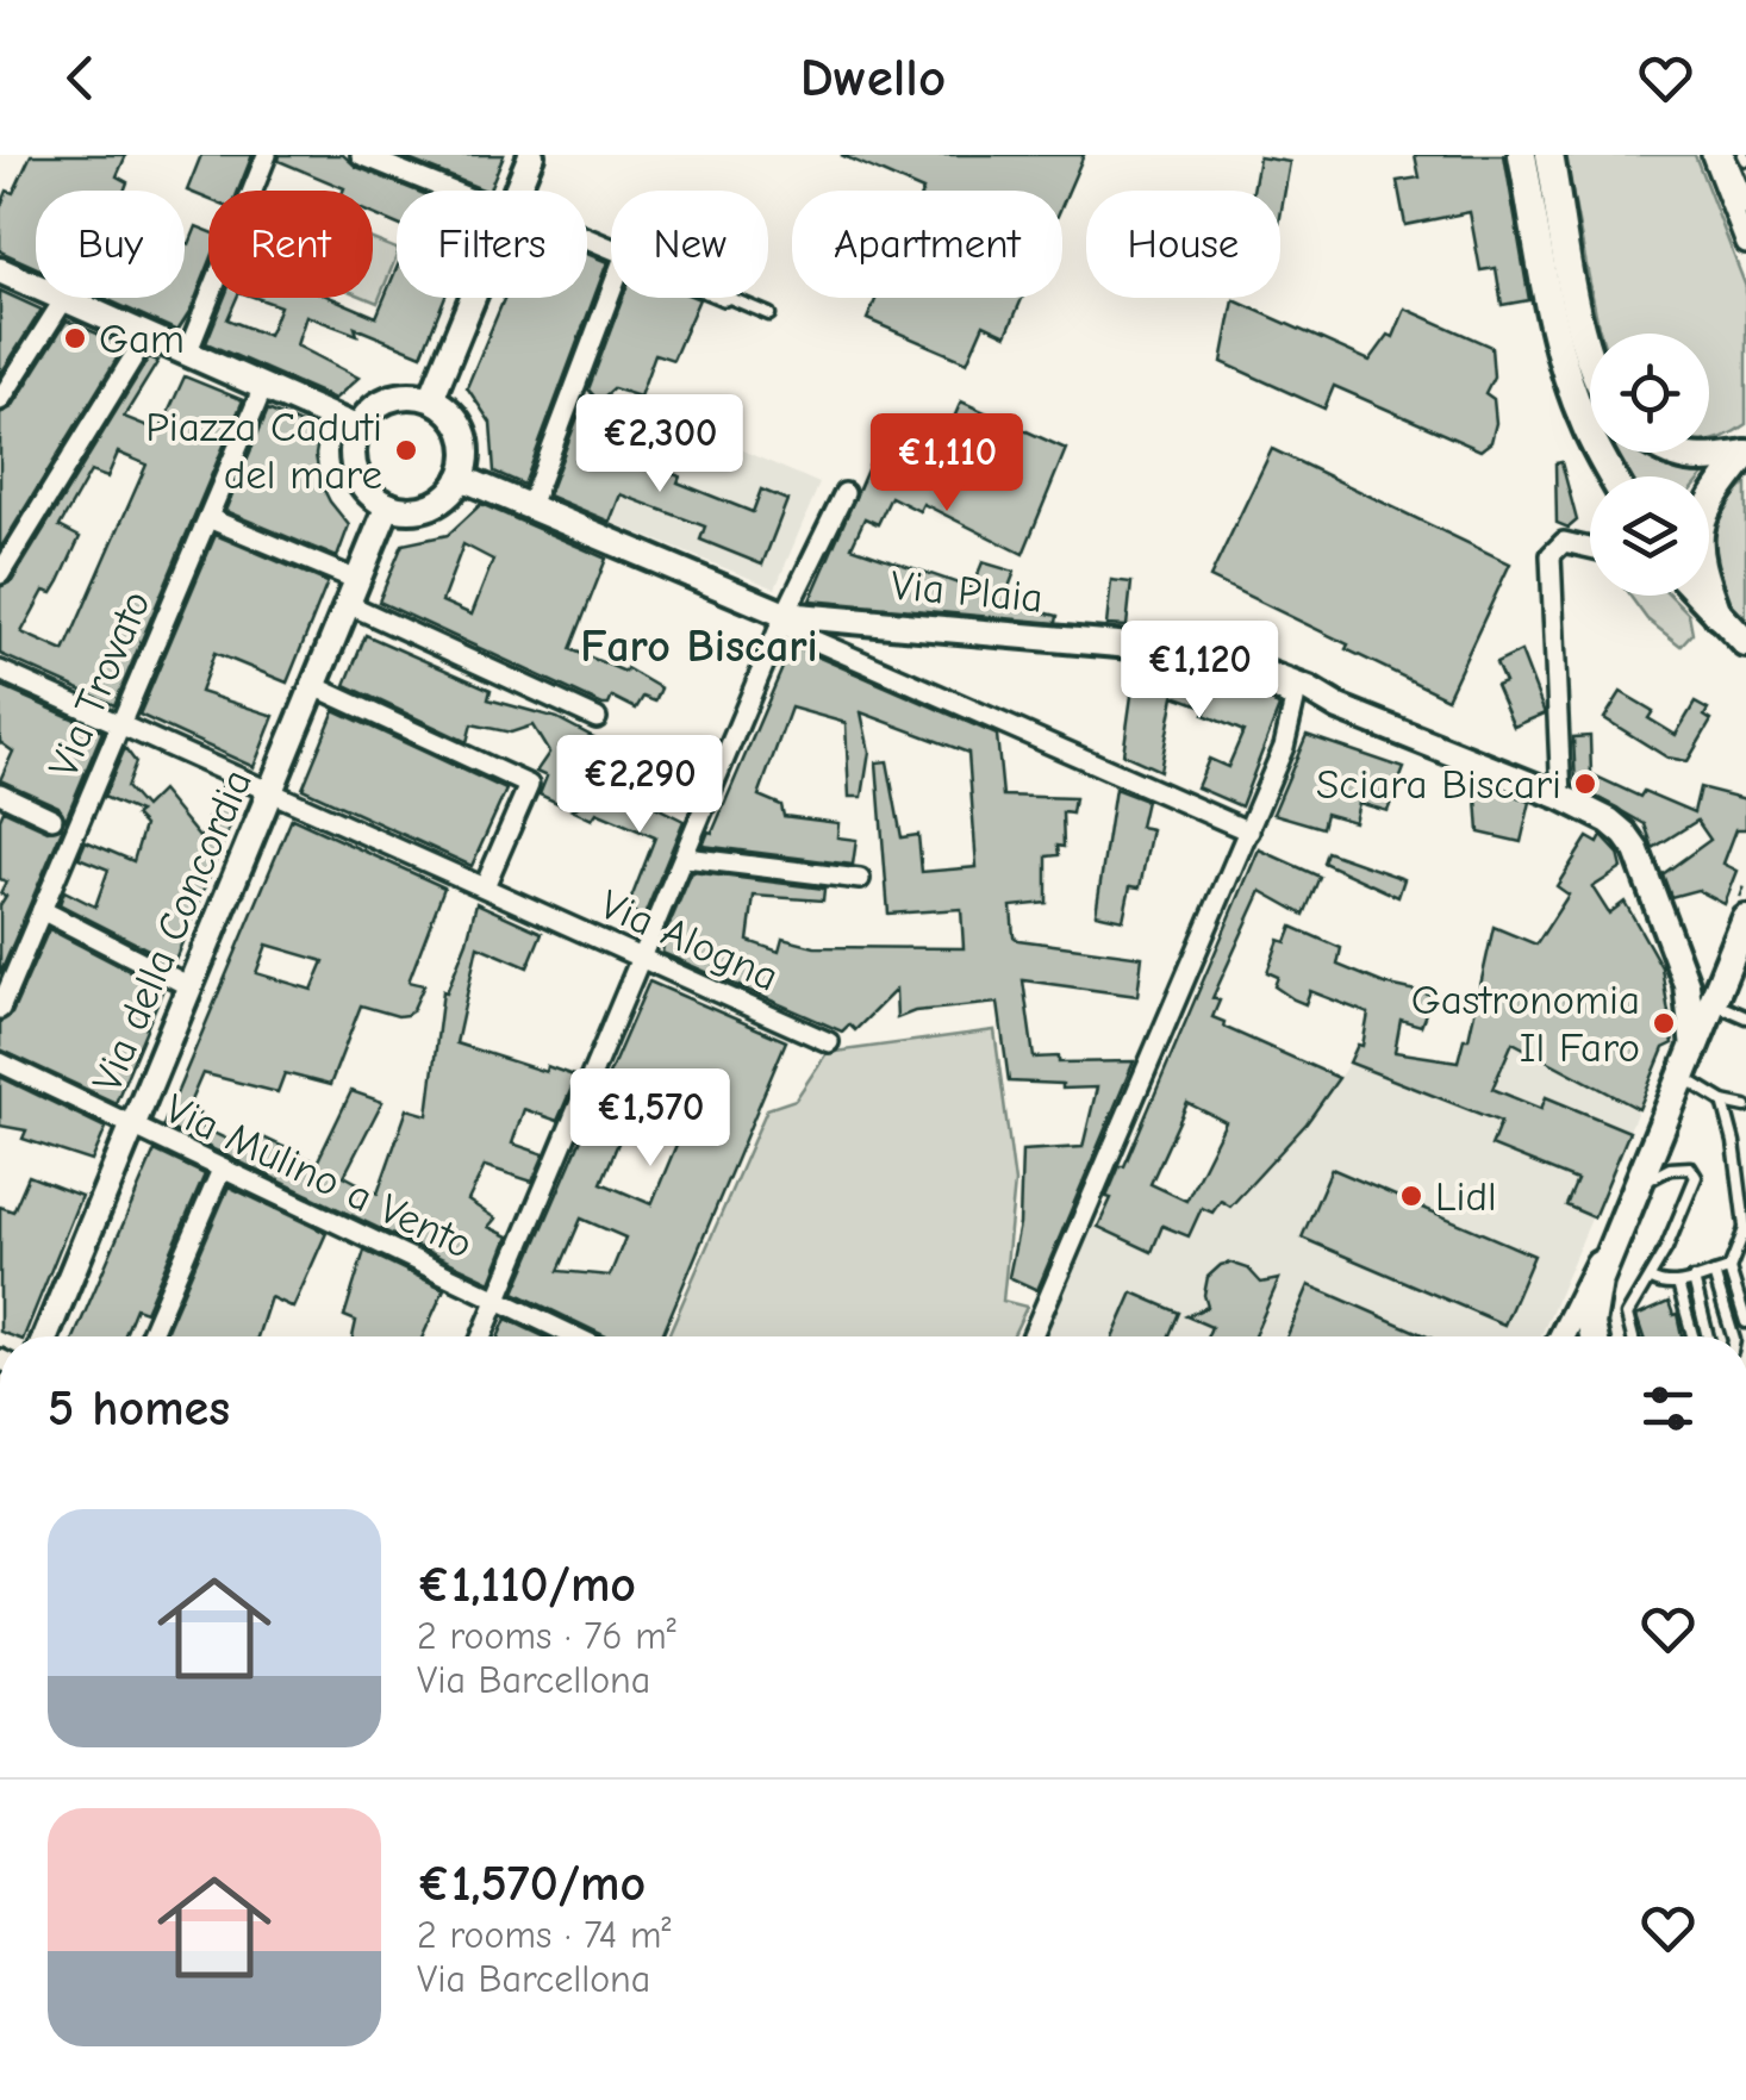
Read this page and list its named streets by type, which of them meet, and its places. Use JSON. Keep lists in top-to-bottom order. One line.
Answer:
{"streets":{"street":["Via Plaia","Via Trovato","Via della Concordia","Via Alogna","Via Mulino a Vento"]},"crossings":[["Via Plaia","Via della Concordia"],["Via Trovato","Via Alogna"],["Via della Concordia","Via Alogna"],["Via della Concordia","Via Mulino a Vento"]],"districts":["Faro Biscari"],"places":["Gam","Piazza Caduti del mare","Sciara Biscari","Gastronomia Il Faro","Lidl"],"page":{"header":"Dwello","chip":["Buy","Rent","Filters","New","Apartment","House"],"price":["€2,300","€1,110","€1,120","€2,290","€1,570"],"heading":"5 homes","list":[{"name":"€1,110/mo","note":"2 rooms · 76 m² · Via Barcellona"},{"name":"€1,570/mo","note":"2 rooms · 74 m² · Via Barcellona"}]}}
